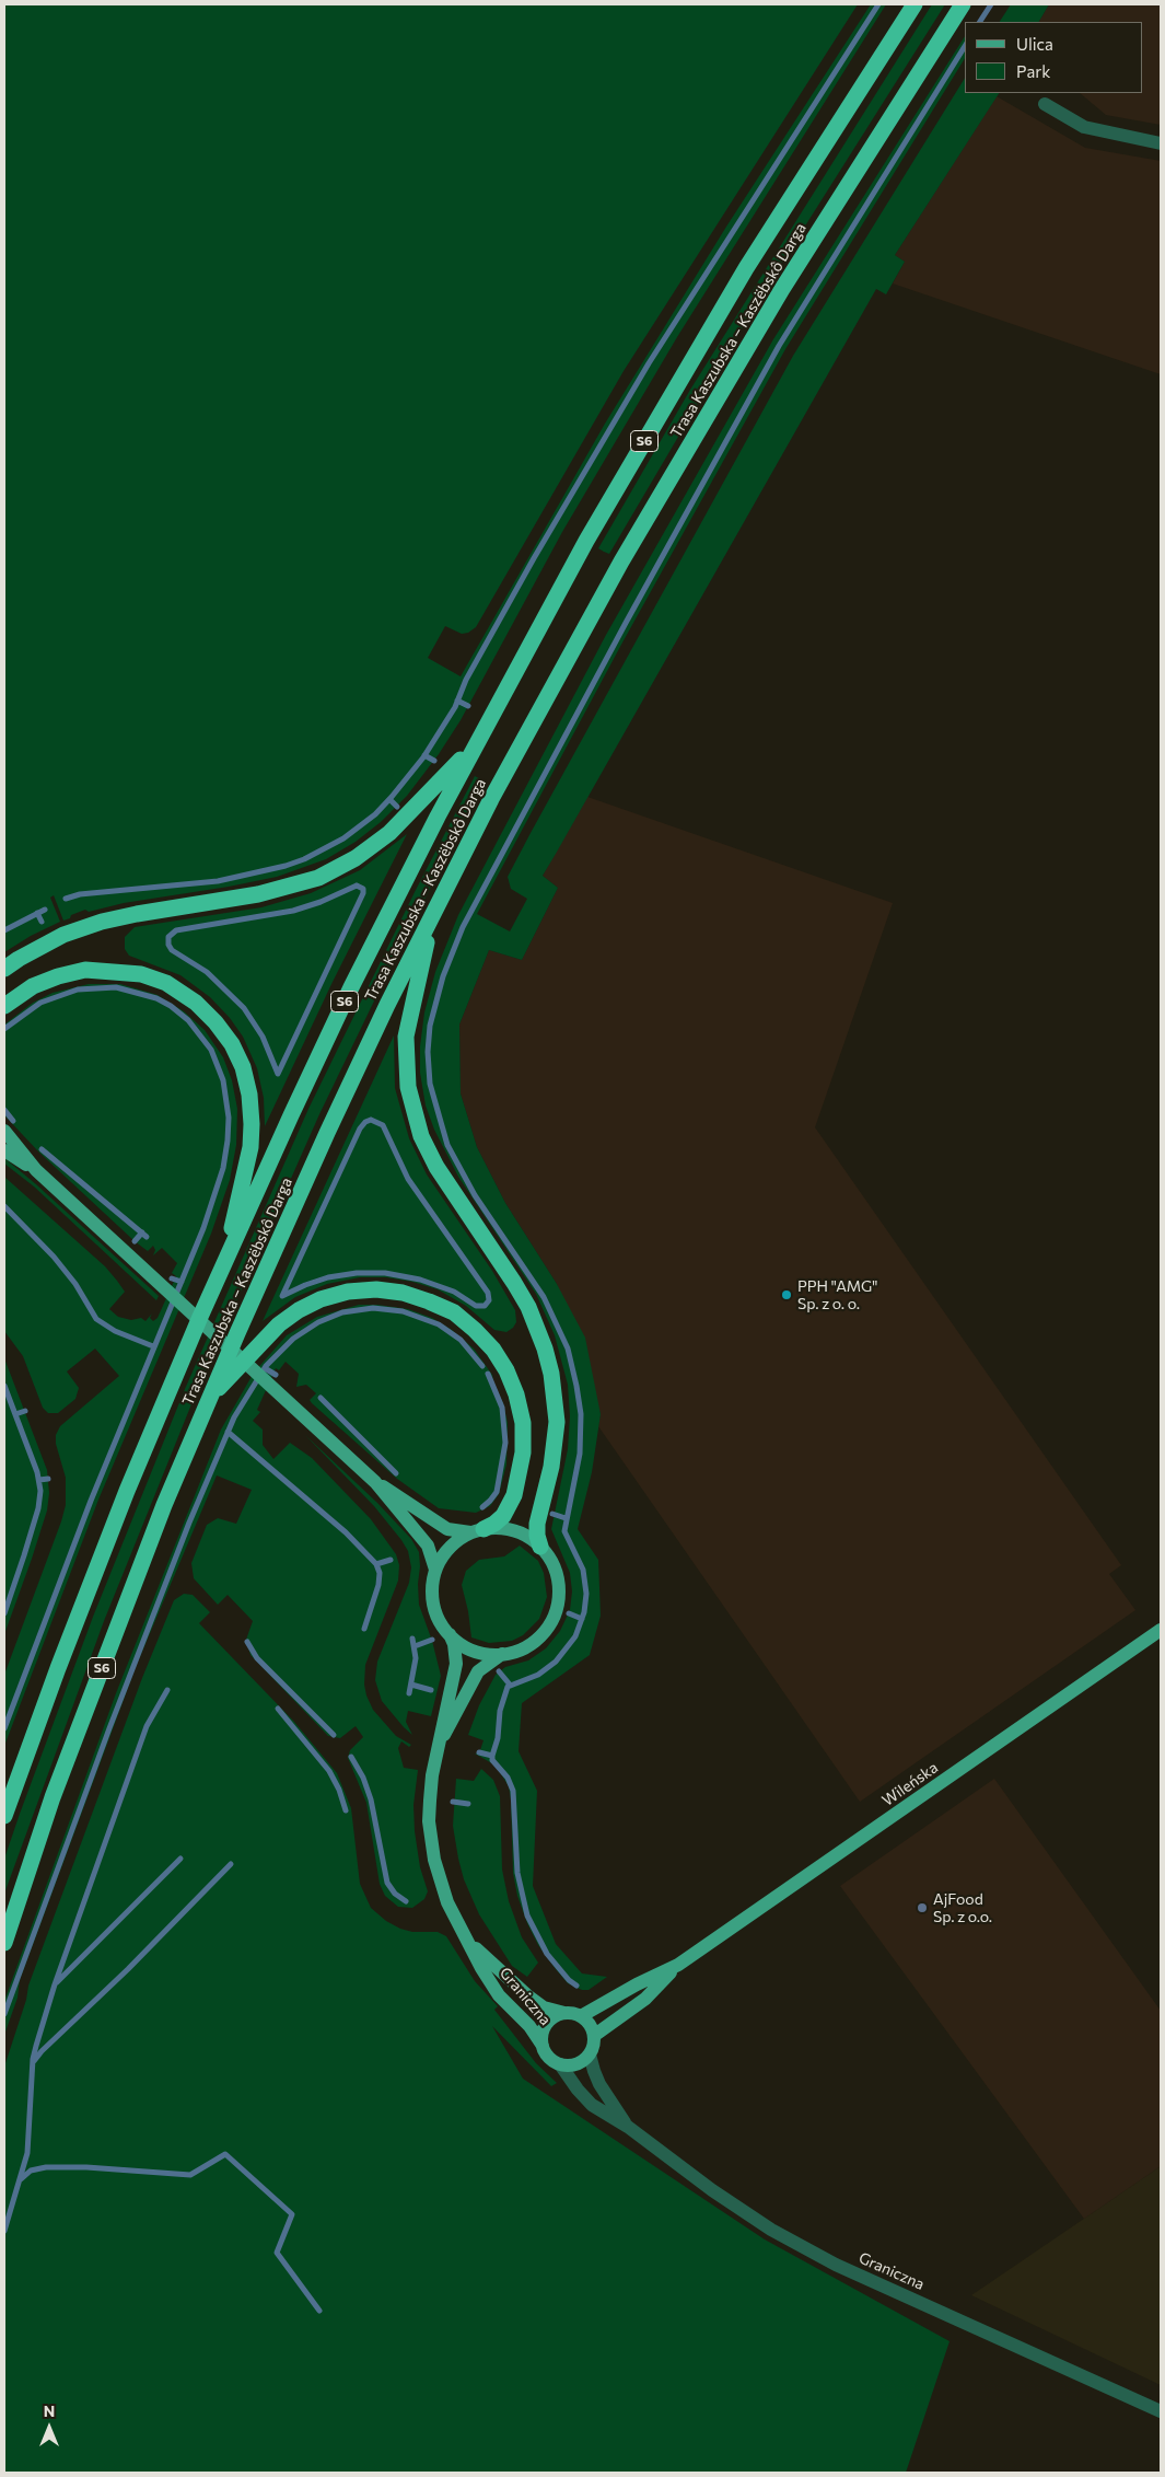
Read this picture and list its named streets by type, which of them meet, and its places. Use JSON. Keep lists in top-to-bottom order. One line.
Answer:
{"streets":{"highway":["Trasa Kaszubska – Kaszëbskô Darga","S6"],"main road":["Wileńska","Graniczna"]},"crossings":[["Wileńska","Graniczna"]],"places":["PPH \"AMG\" Sp. z o. o.","AjFood Sp. z o.o."],"legend":["Ulica","Park"],"north":"top"}
